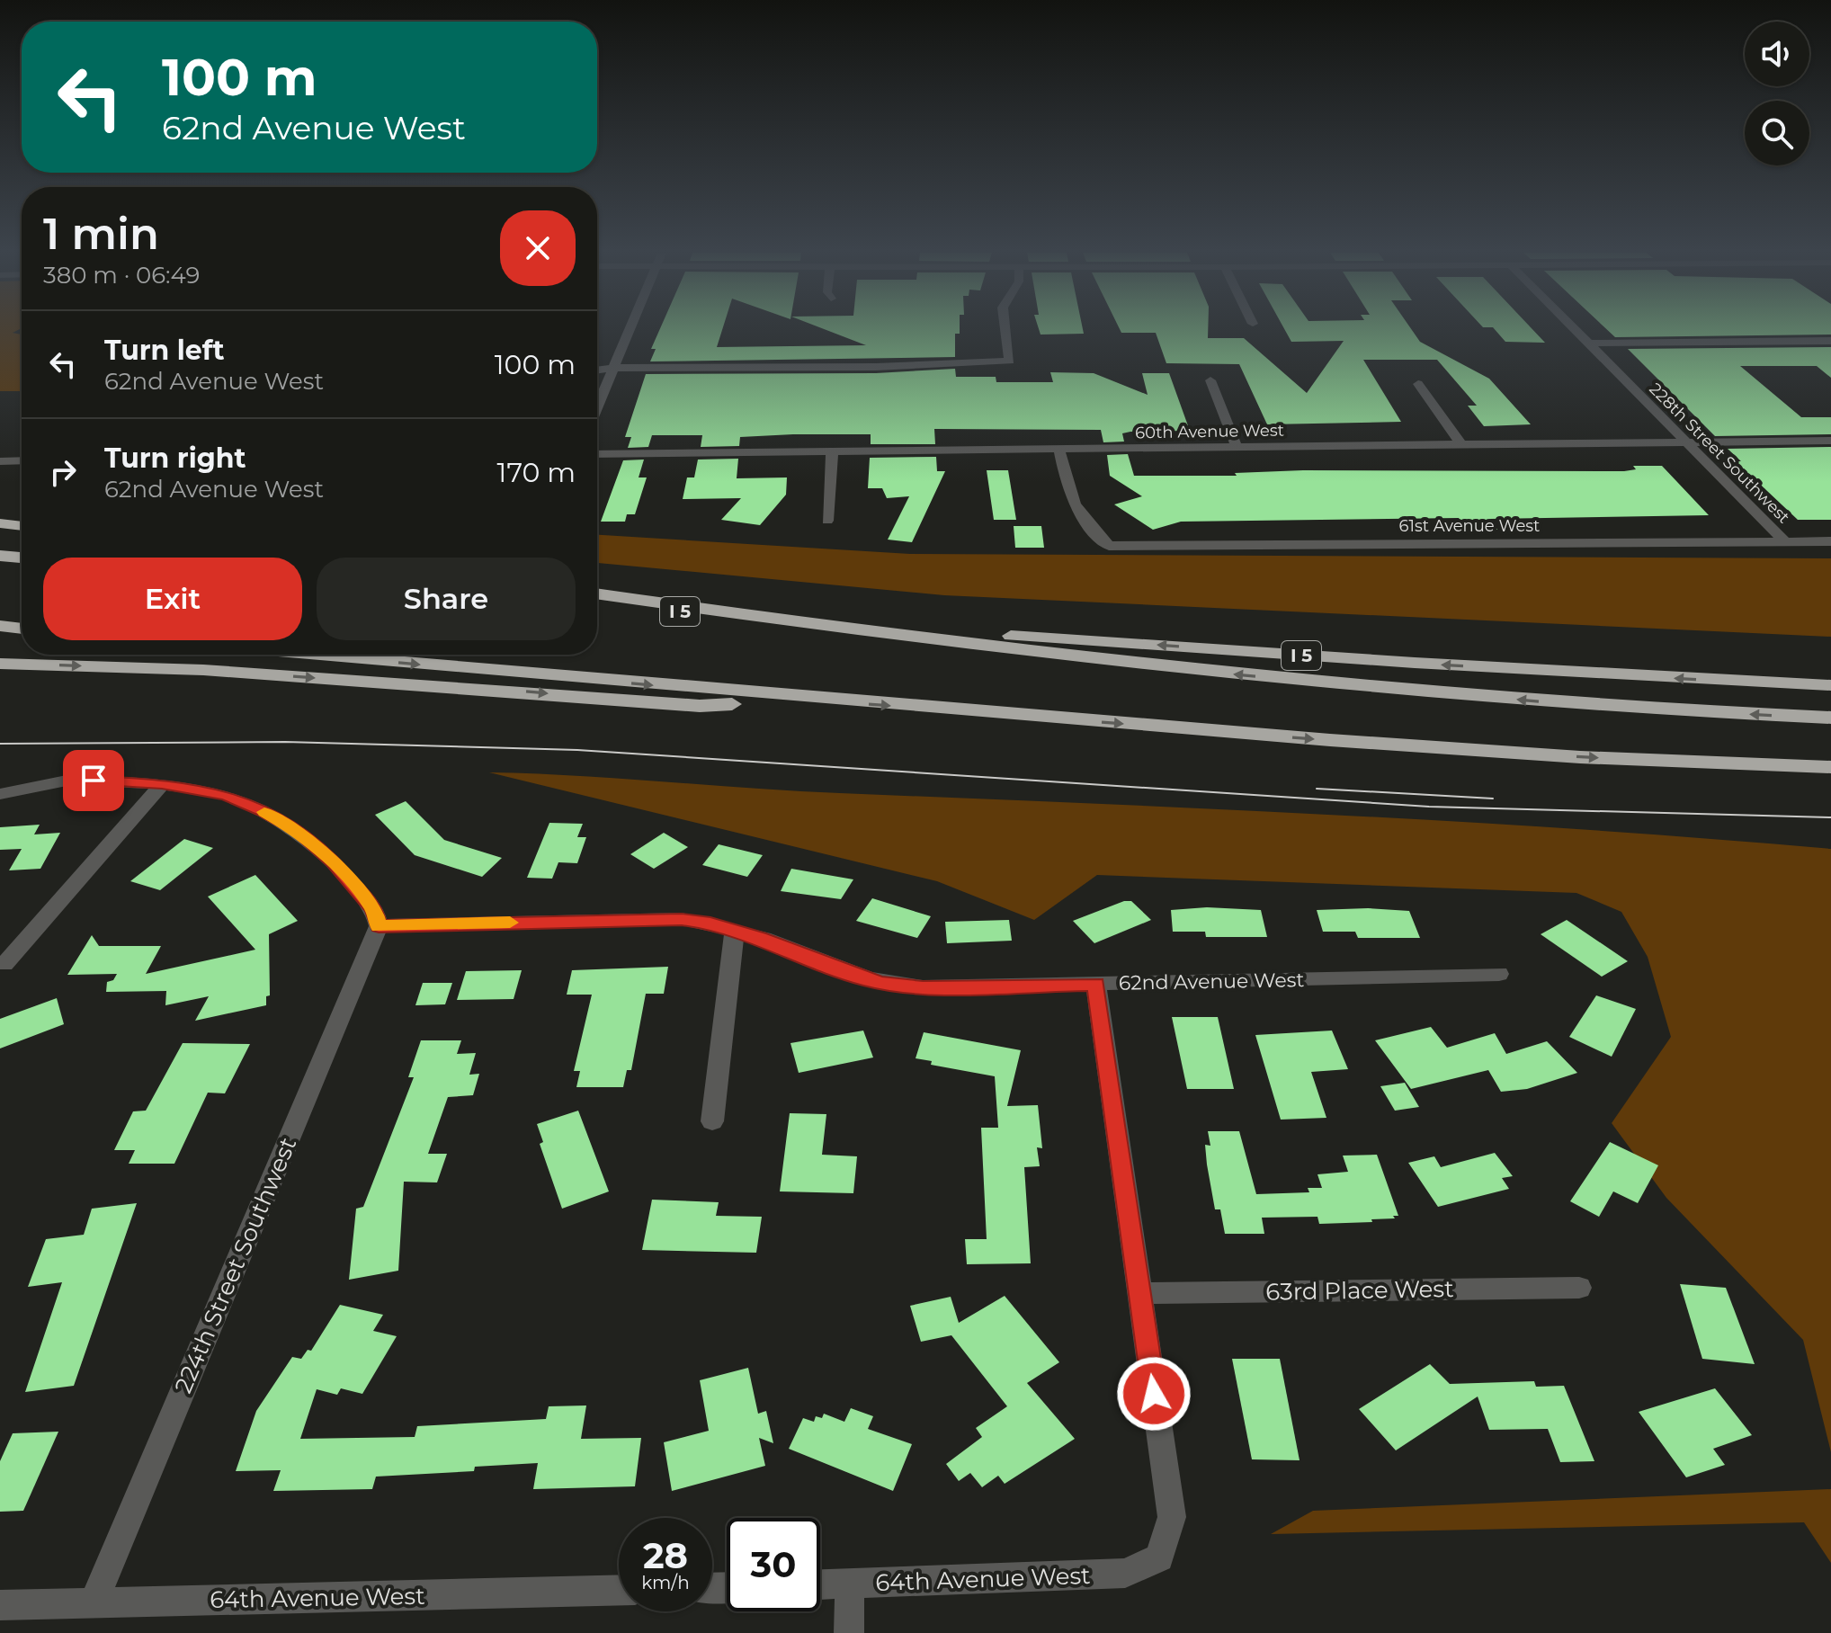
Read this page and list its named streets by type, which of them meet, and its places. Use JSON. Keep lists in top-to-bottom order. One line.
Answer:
{"streets":{"highway":["I 5"],"street":["60th Avenue West","228th Street Southwest","61st Avenue West","62nd Avenue West","224th Street Southwest","63rd Place West","64th Avenue West"]},"crossings":[["60th Avenue West","228th Street Southwest"],["60th Avenue West","61st Avenue West"],["228th Street Southwest","61st Avenue West"],["62nd Avenue West","224th Street Southwest"],["224th Street Southwest","64th Avenue West"],["63rd Place West","64th Avenue West"]],"page":{"turn":["100 m","62nd Avenue West"],"heading":["1 min","380 m · 06:49"],"list":[{"name":"Turn left","note":"62nd Avenue West","value":"100 m"},{"name":"Turn right","note":"62nd Avenue West","value":"170 m"}],"buttons":["Exit","Share"],"speed":"28 km/h","limit":"30"}}
